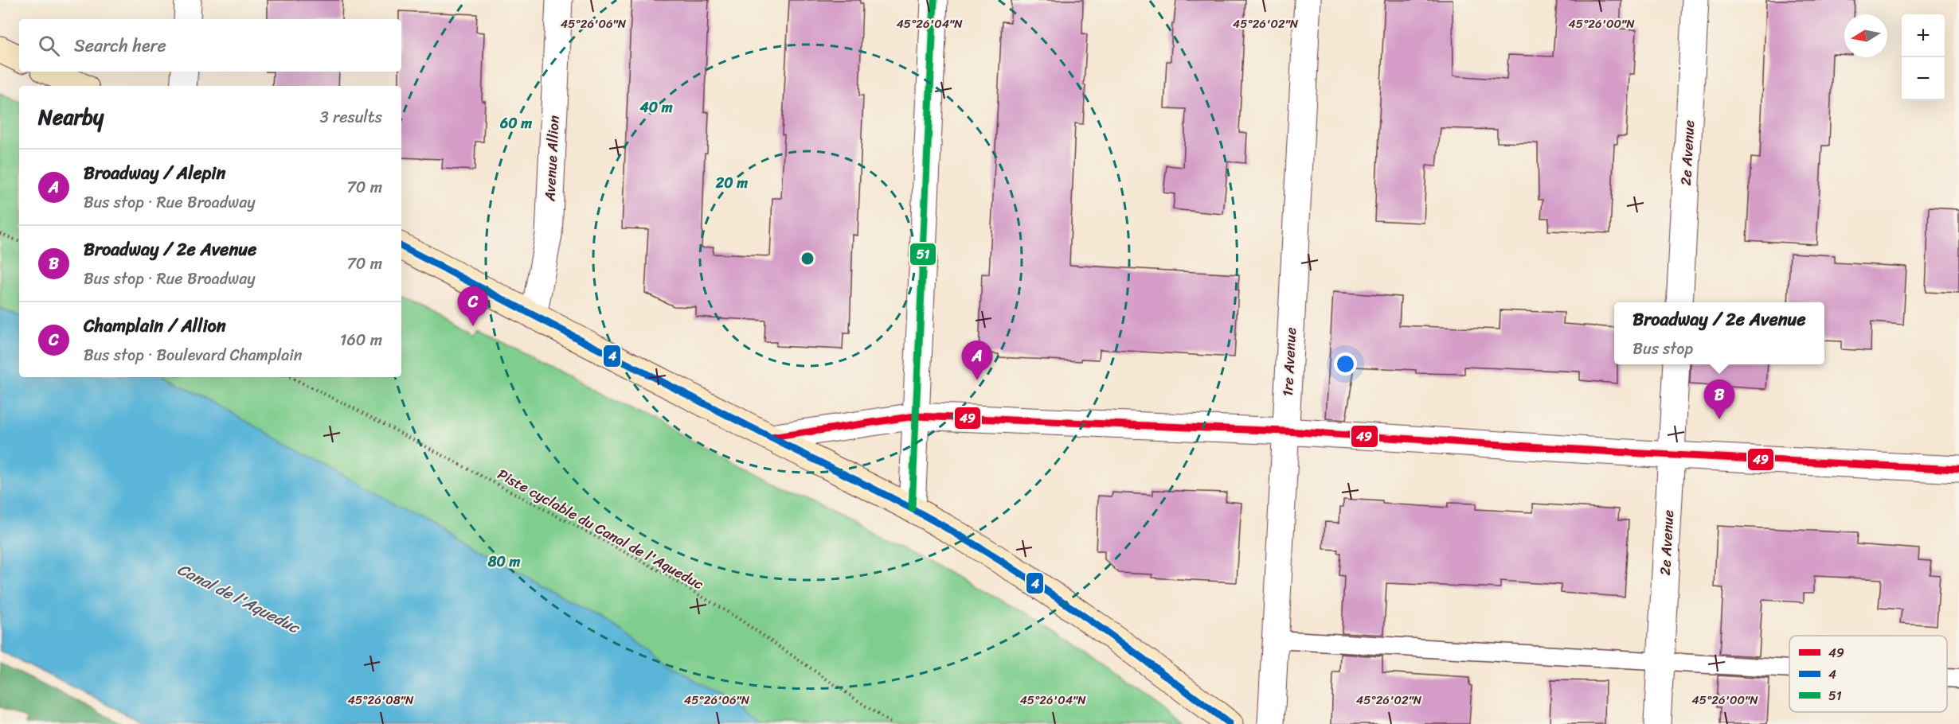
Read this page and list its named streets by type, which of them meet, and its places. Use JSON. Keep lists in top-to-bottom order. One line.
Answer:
{"streets":{"street":["2e Avenue","Avenue Allion","1re Avenue"],"path":["Piste cyclable du Canal de l'Aqueduc"]},"water":["Canal de l'Aqueduc"],"lines":["transit line 51","transit line 4","transit line 49"],"legend":["49","4","51"],"north":"left","page":{"map_buttons":["+","−"],"search":"Search here","heading":["Nearby","3 results"],"list":[{"mark":"A","name":"Broadway / Alepin","note":"Bus stop · Rue Broadway","value":"70 m"},{"mark":"B","name":"Broadway / 2e Avenue","note":"Bus stop · Rue Broadway","value":"70 m"},{"mark":"C","name":"Champlain / Allion","note":"Bus stop · Boulevard Champlain","value":"160 m"}],"pins":["C","A","B"],"popup":["Broadway / 2e Avenue","Bus stop"]},"coordinates":["45°26'06\"N","45°26'04\"N","45°26'02\"N","45°26'00\"N","45°26'08\"N"],"rings":["40 m","60 m","20 m","80 m"]}
